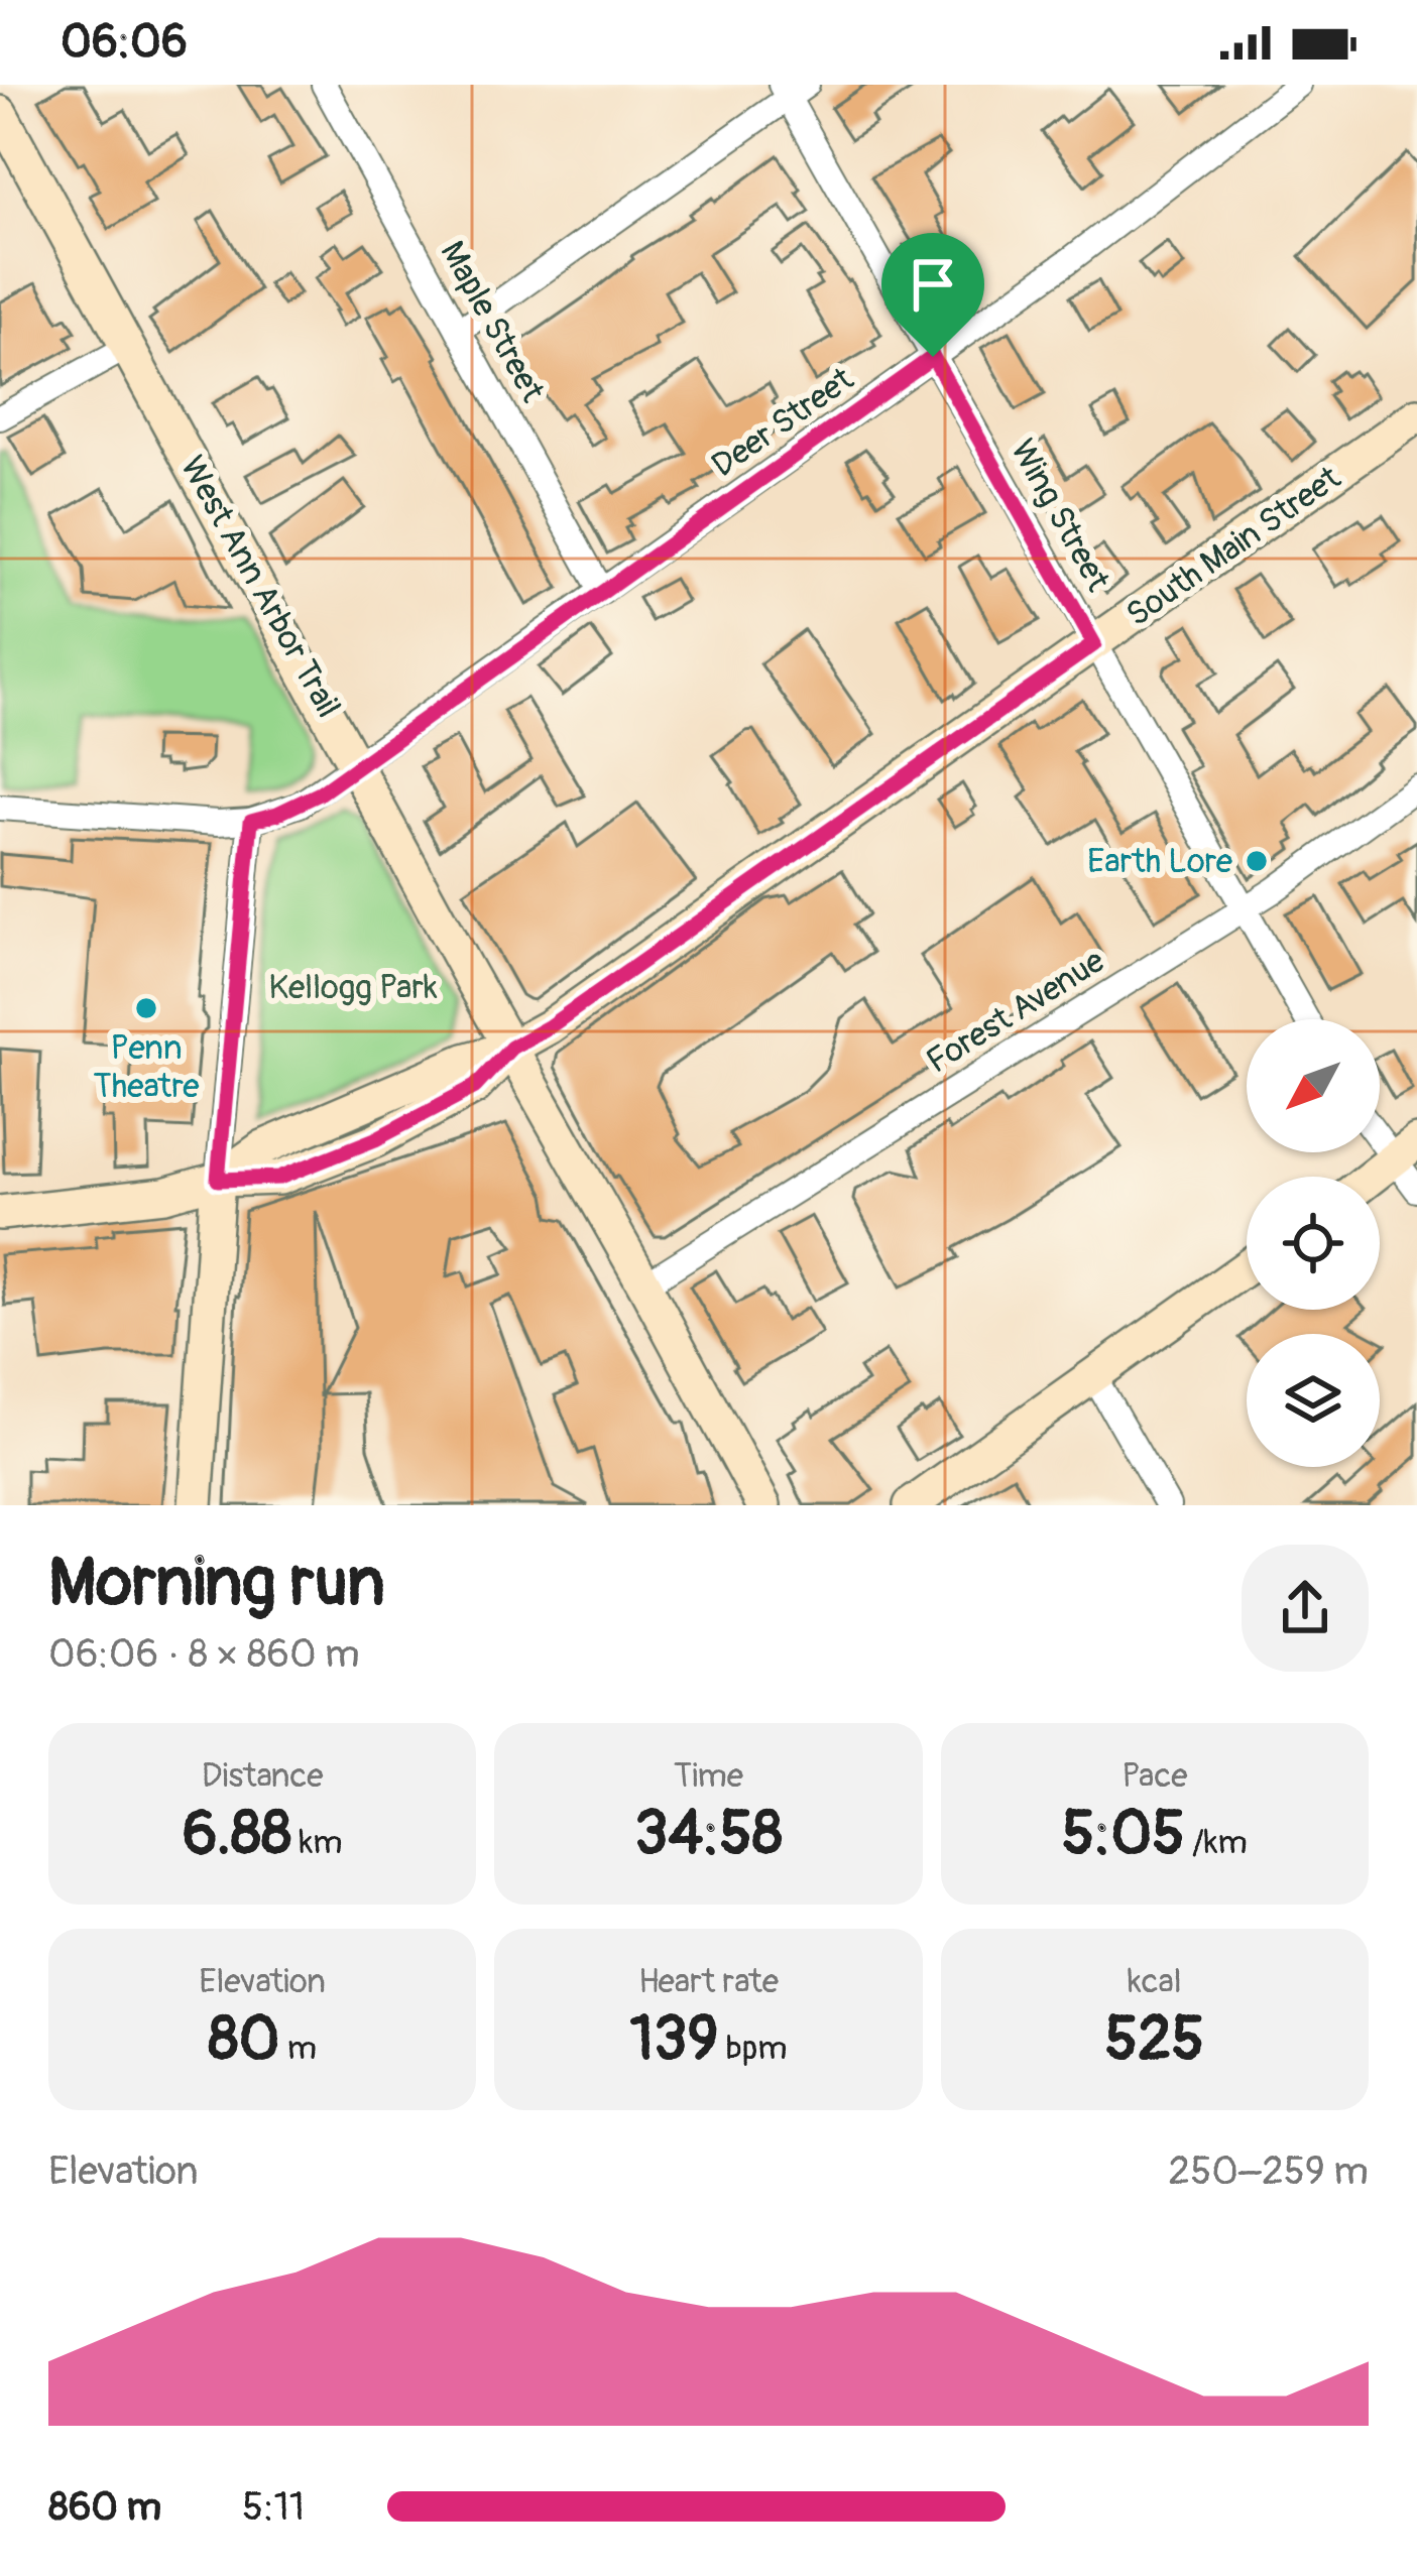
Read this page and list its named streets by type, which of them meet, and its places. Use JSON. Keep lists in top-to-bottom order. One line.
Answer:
{"streets":{"street":["Maple Street","Deer Street","Wing Street","South Main Street","West Ann Arbor Trail","Forest Avenue"]},"crossings":[["Maple Street","Deer Street"],["Deer Street","Wing Street"],["Deer Street","West Ann Arbor Trail"],["Wing Street","South Main Street"],["Wing Street","Forest Avenue"],["South Main Street","West Ann Arbor Trail"],["West Ann Arbor Trail","Forest Avenue"]],"parks":["Kellogg Park"],"places":["Earth Lore","Penn Theatre"],"north":"bottom left","page":{"status":"06:06","heading":["Morning run","06:06 · 8 × 860 m"],"stats":[["Distance","6.88 km"],["Time","34:58"],["Pace","5:05 /km"],["Elevation","80 m"],["Heart rate","139 bpm"],["kcal","525"]],"chart":["Elevation","250–259 m"],"list":[{"name":"860 m","note":"5:11"}]}}
